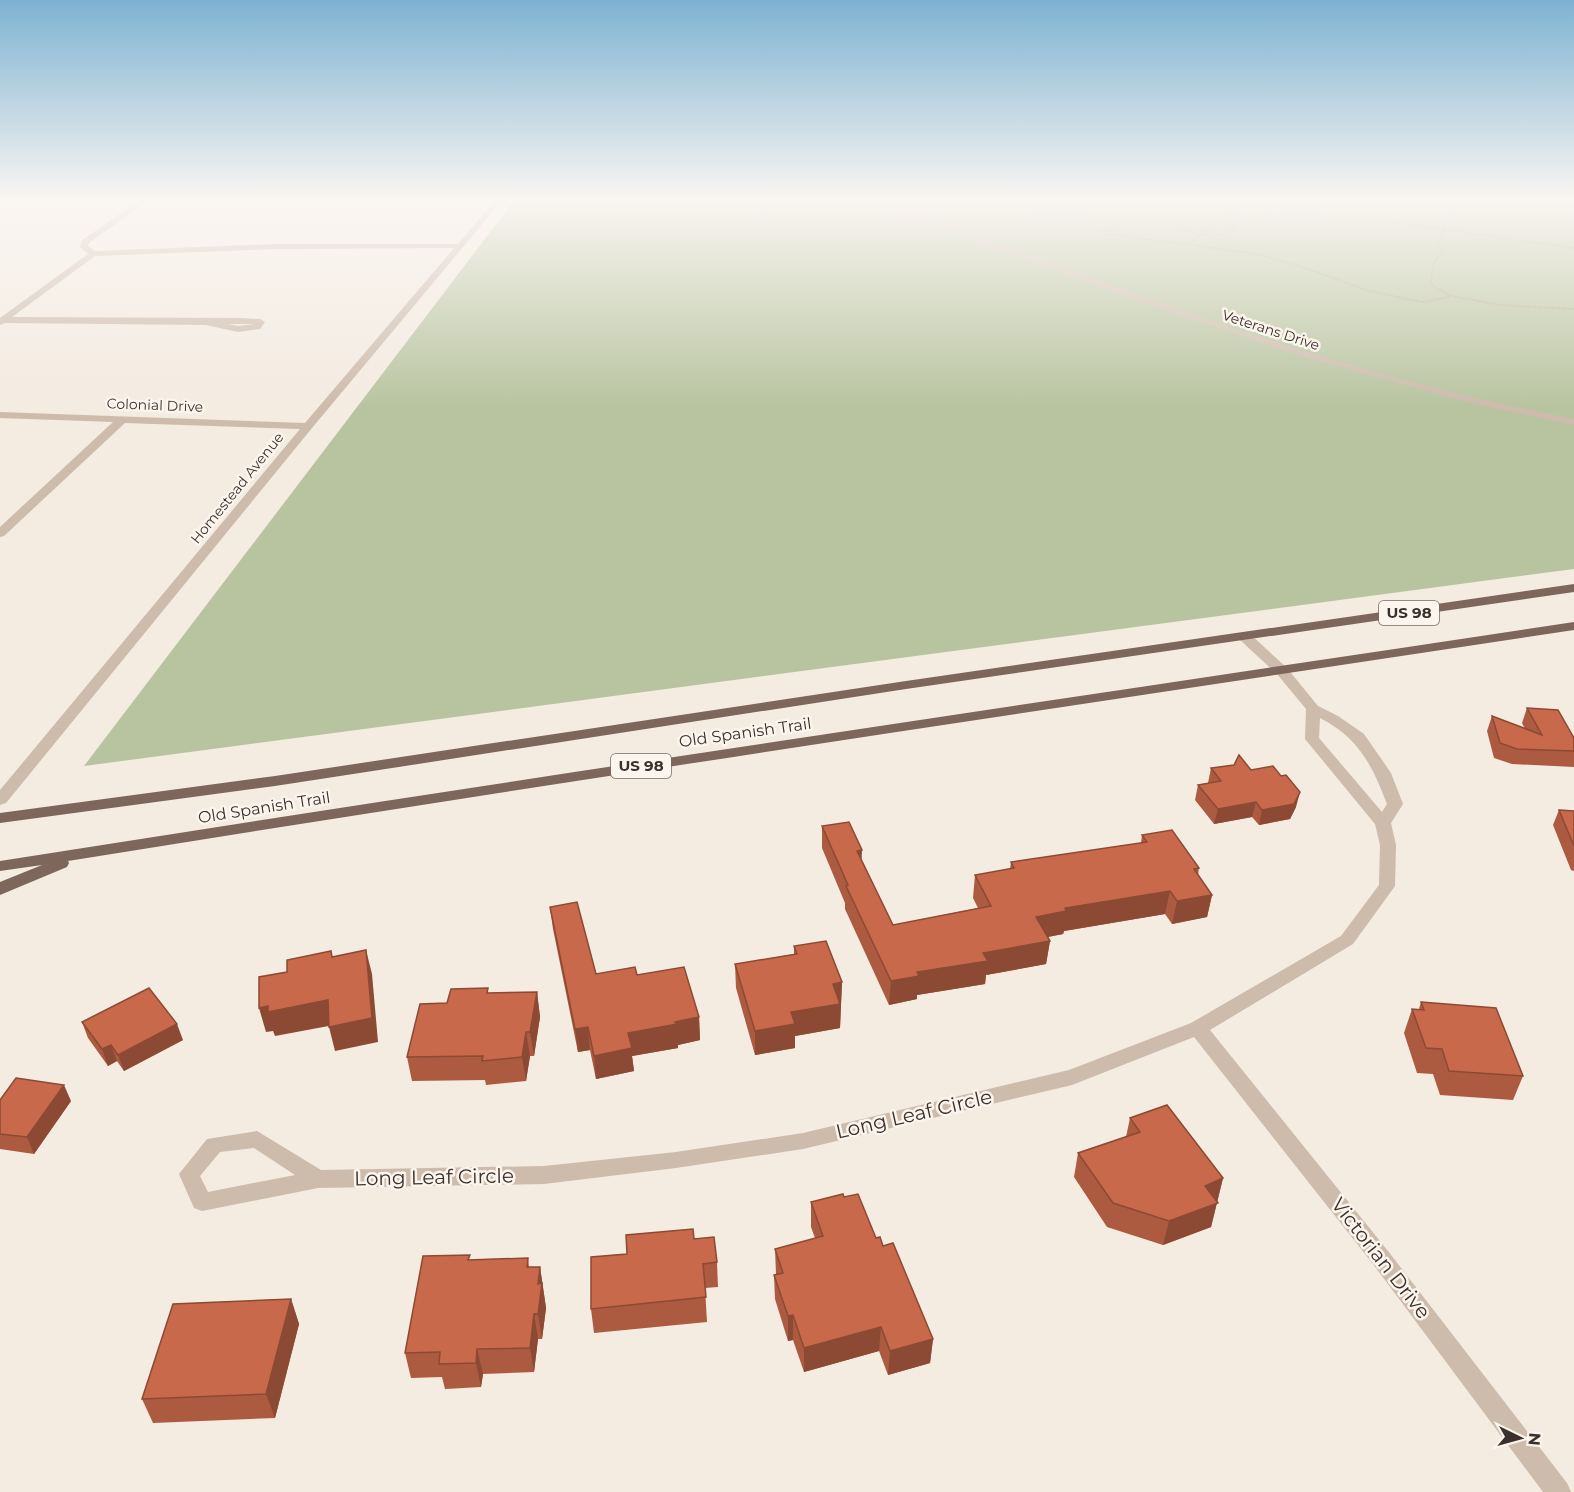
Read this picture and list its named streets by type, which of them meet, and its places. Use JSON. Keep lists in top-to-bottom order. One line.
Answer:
{"streets":{"main road":["US 98","Old Spanish Trail"],"street":["Veterans Drive","Colonial Drive","Homestead Avenue","Long Leaf Circle","Victorian Drive"]},"crossings":[["Colonial Drive","Homestead Avenue"],["US 98","Old Spanish Trail"],["US 98","Long Leaf Circle"],["Old Spanish Trail","Long Leaf Circle"],["Long Leaf Circle","Victorian Drive"]],"north":"right"}
